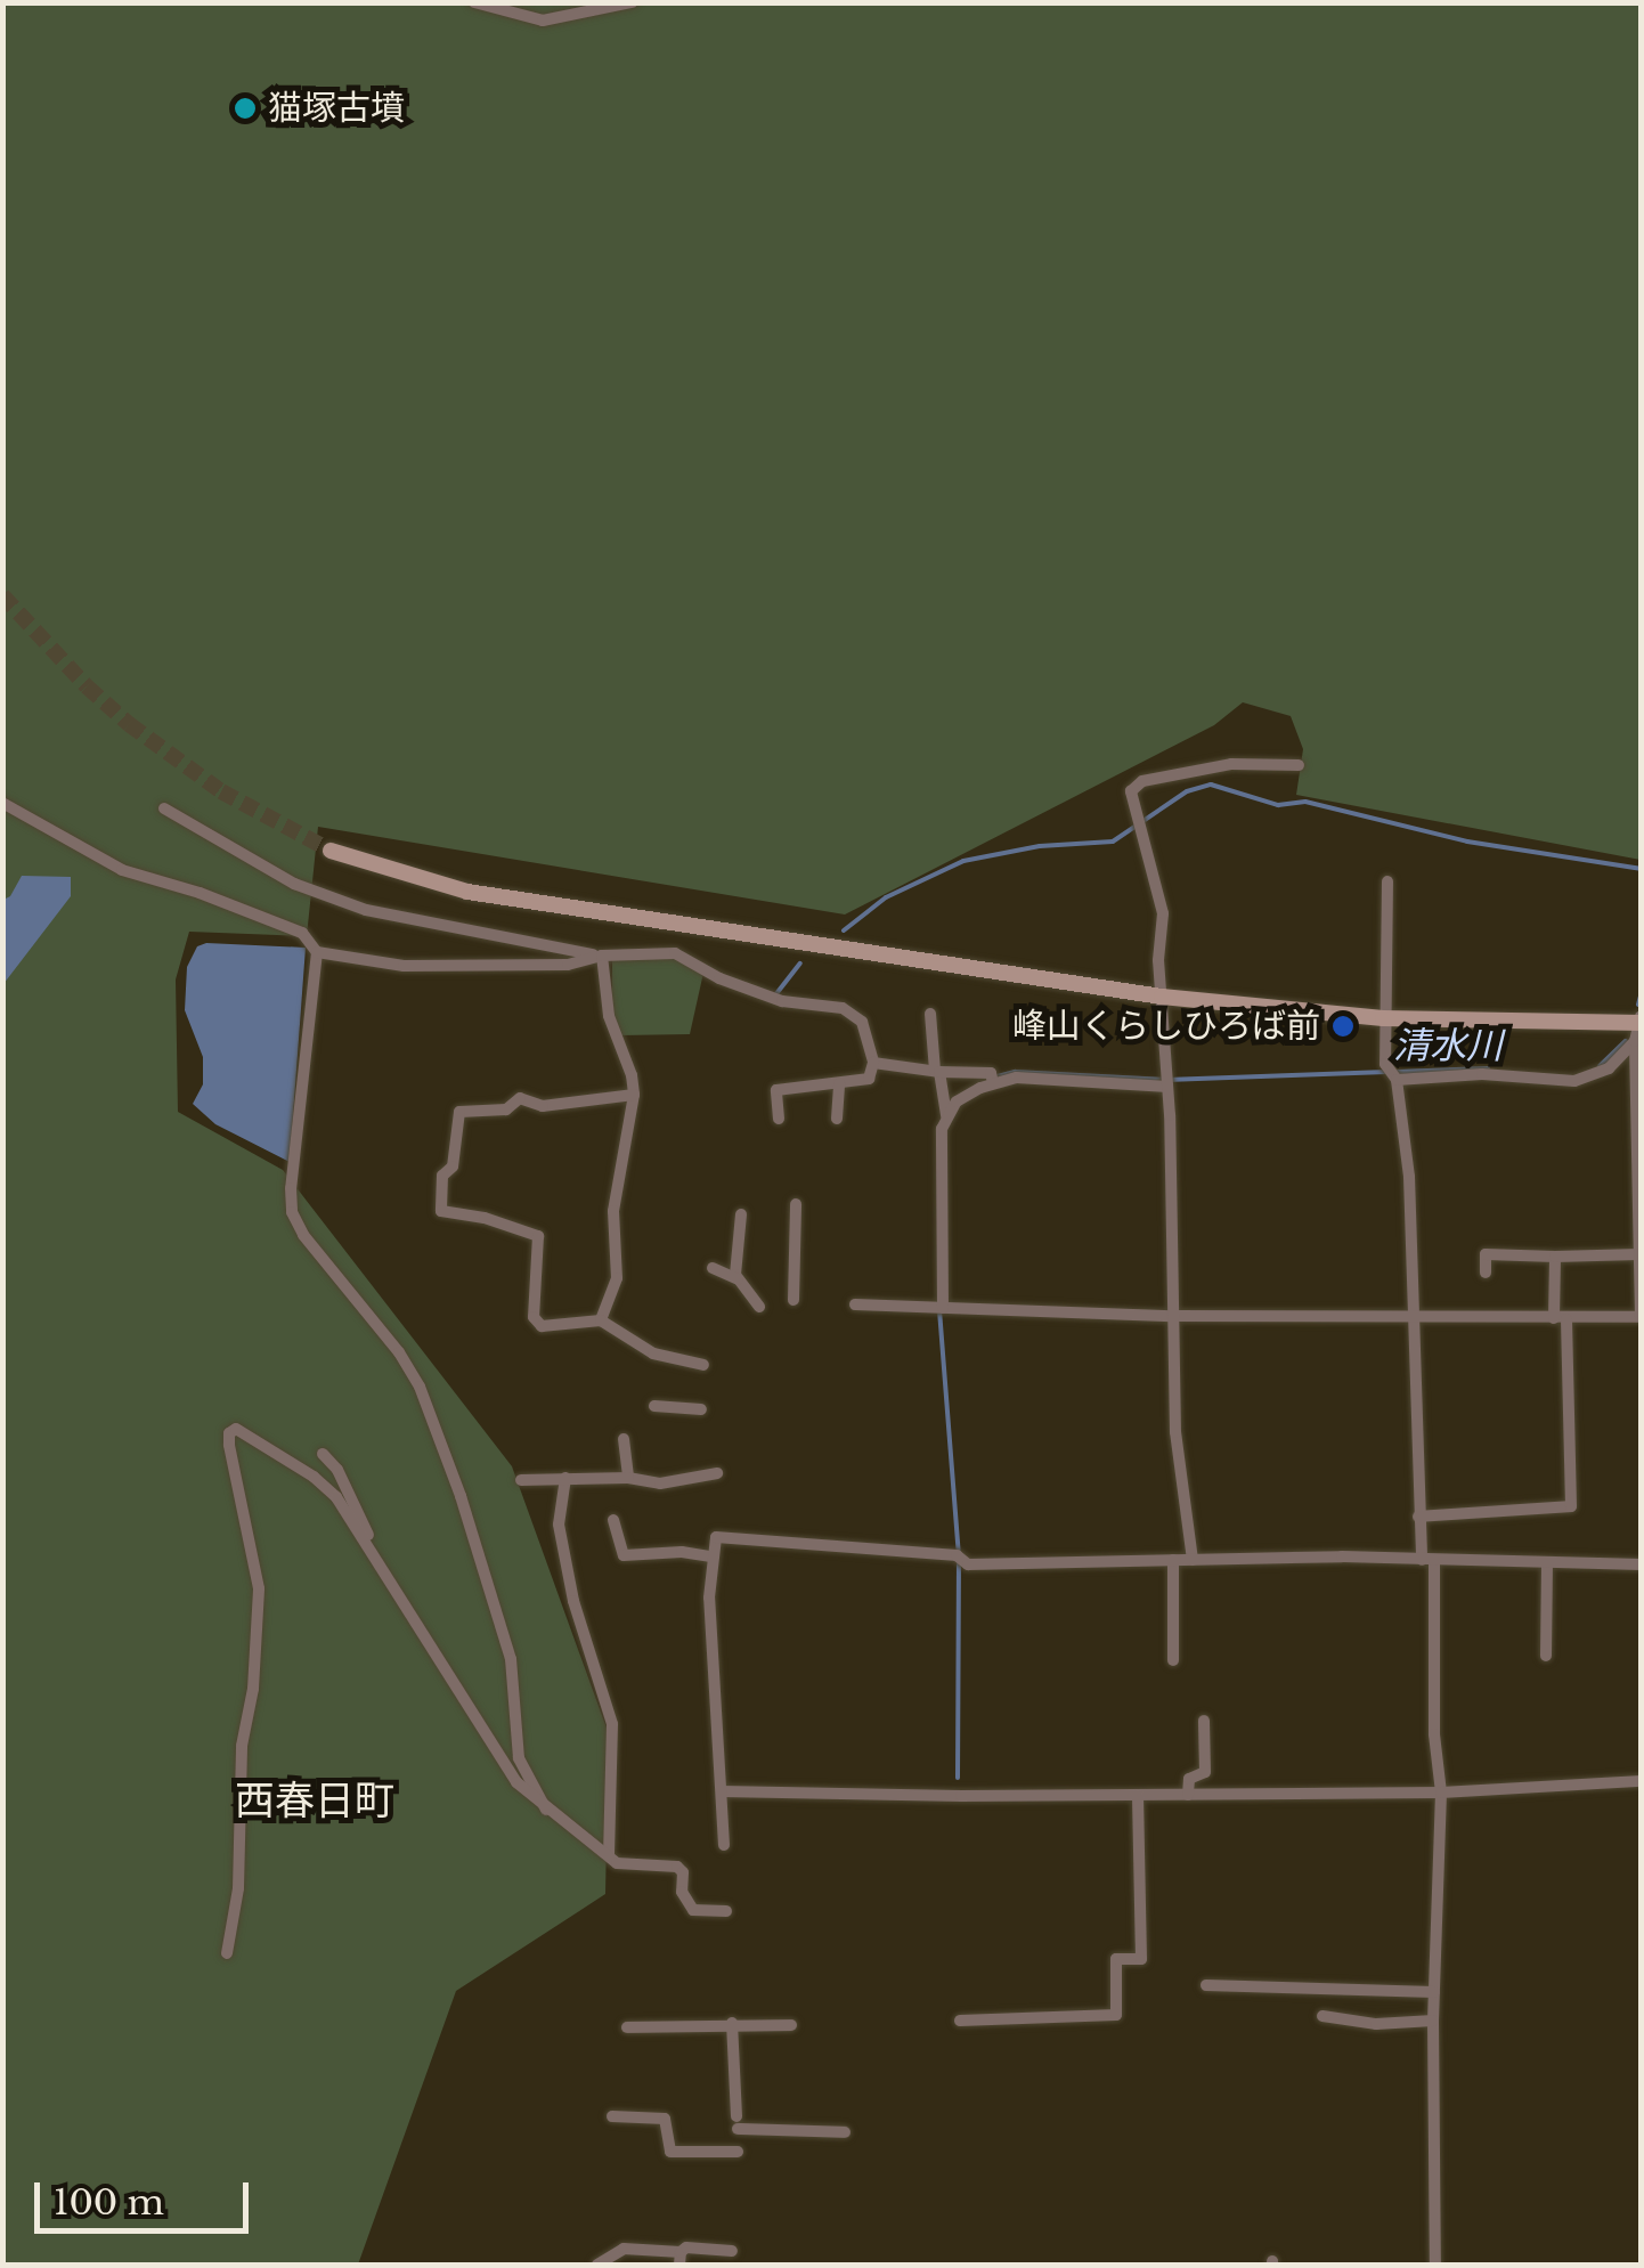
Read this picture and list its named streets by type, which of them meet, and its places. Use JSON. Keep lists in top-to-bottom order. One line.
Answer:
{"districts":["西春日町"],"water":["清水川"],"places":["猫塚古墳","峰山くらしひろば前"],"scale_bar":"100 m"}
